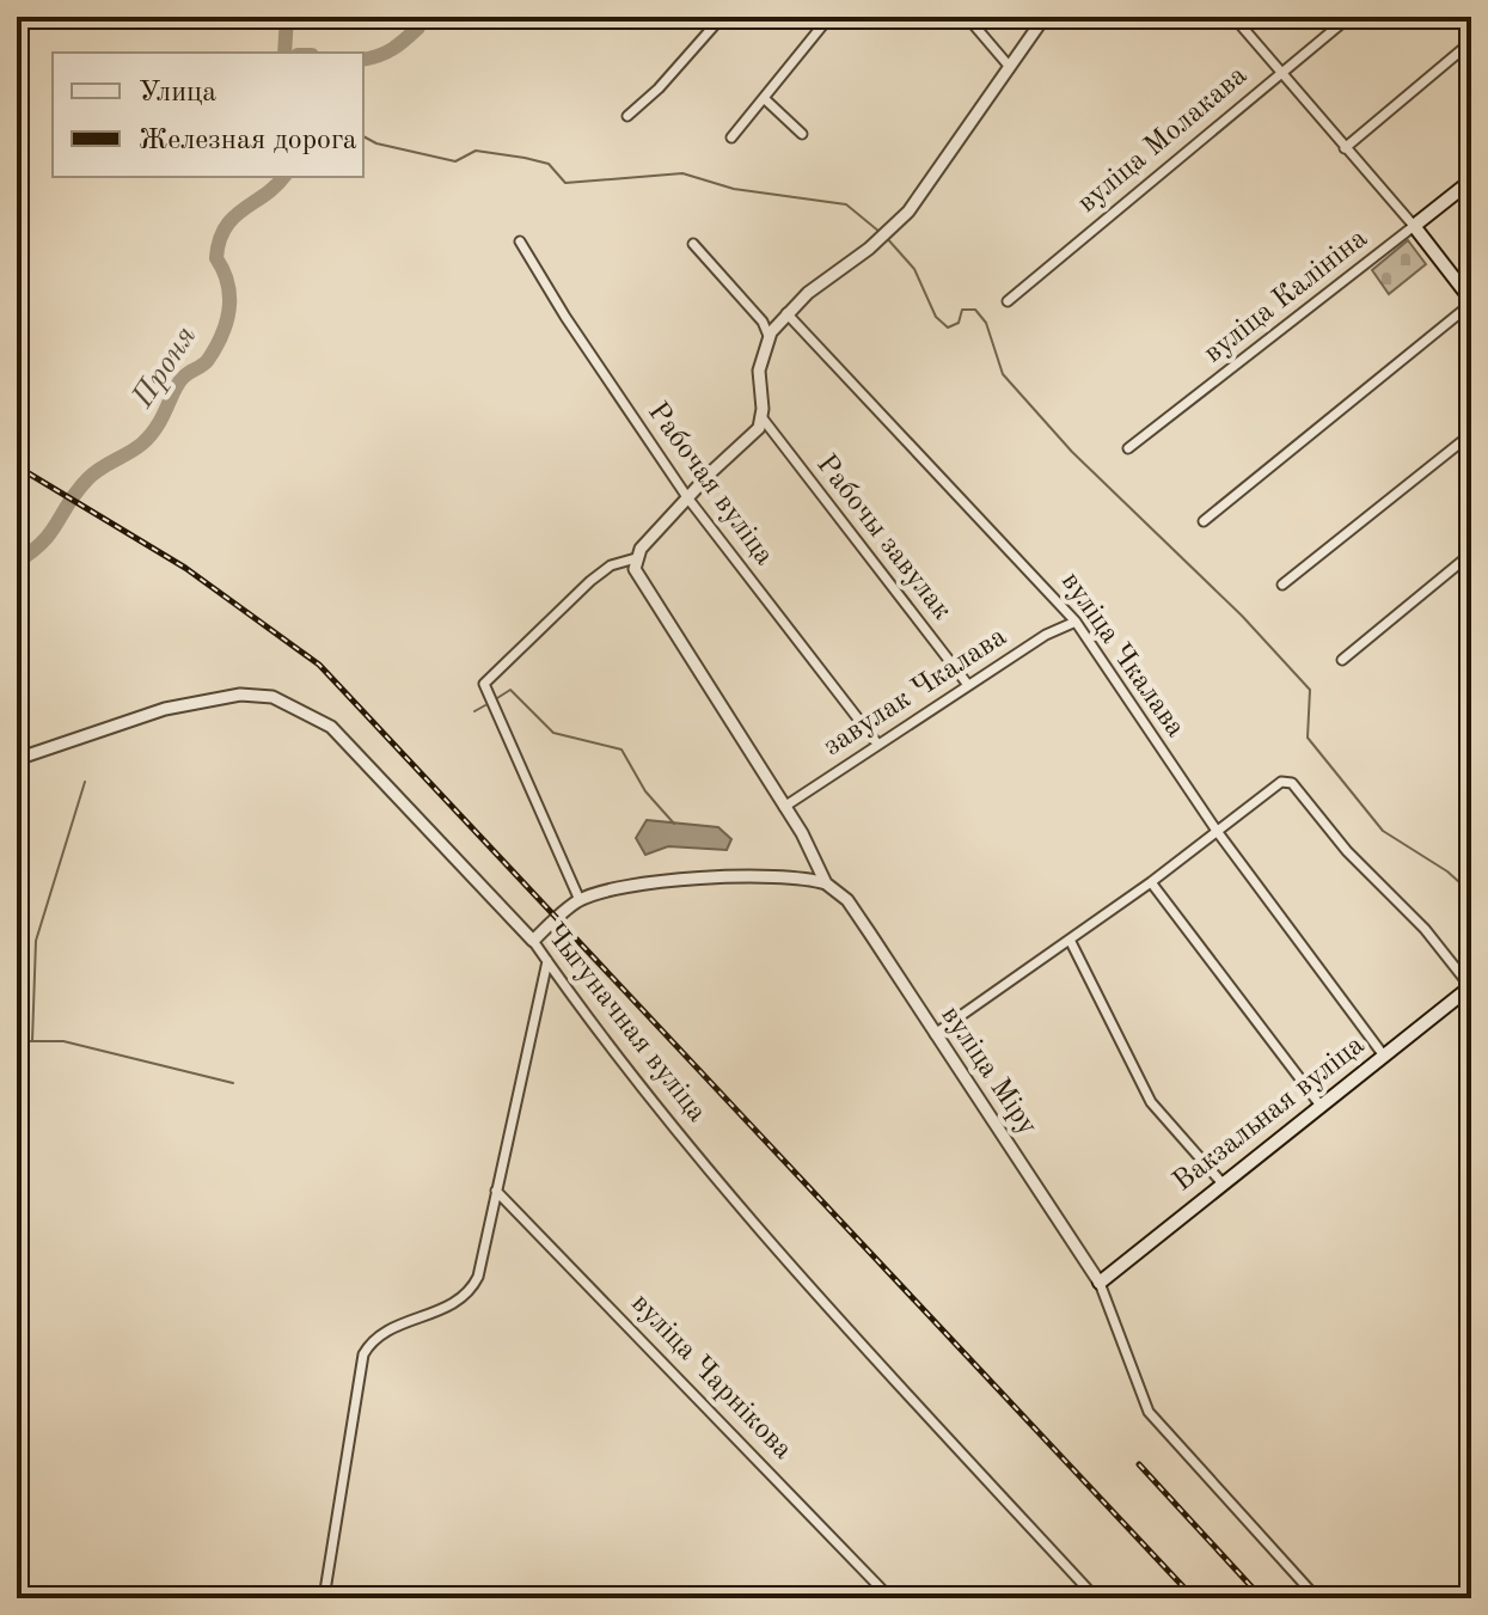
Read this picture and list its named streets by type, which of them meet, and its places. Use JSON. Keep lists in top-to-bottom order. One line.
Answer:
{"streets":{"main road":["вуліца Калініна","Вакзальная вуліца"],"street":["вуліца Молакава","Рабочая вуліца","Рабочы завулак","вуліца Чкалава","завулак Чкалава","Чыгуначная вуліца","вуліца Міру","вуліца Чарнікова"]},"crossings":[["Рабочая вуліца","завулак Чкалава"],["Рабочы завулак","завулак Чкалава"],["вуліца Чкалава","завулак Чкалава"],["вуліца Чкалава","Вакзальная вуліца"],["завулак Чкалава","вуліца Міру"],["вуліца Міру","Вакзальная вуліца"]],"water":["Проня"],"legend":["Улица","Железная дорога"]}
